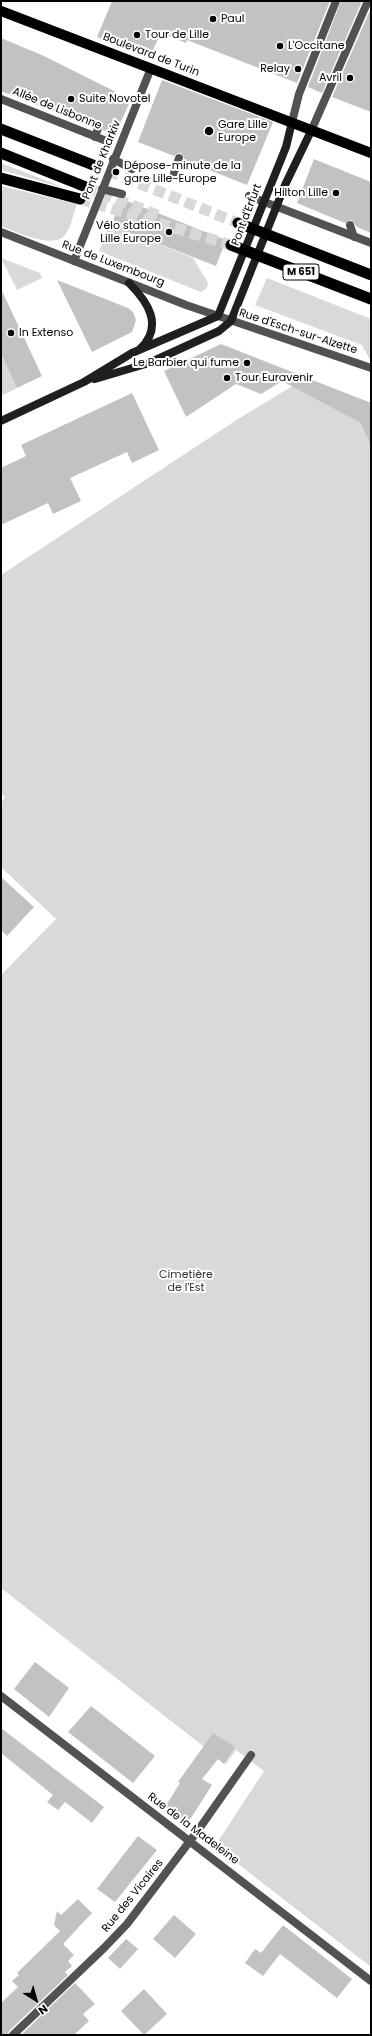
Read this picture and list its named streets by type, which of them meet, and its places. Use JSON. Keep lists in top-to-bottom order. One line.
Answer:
{"streets":{"highway":["M 651"],"main road":["Boulevard de Turin","Pont d'Erfurt"],"street":["Allée de Lisbonne","Pont de Kharkiv","Rue de Luxembourg","Rue d'Esch-sur-Alzette","Rue de la Madeleine","Rue des Vicaires"]},"crossings":[["Boulevard de Turin","Pont de Kharkiv"],["Boulevard de Turin","Pont d'Erfurt"],["Pont de Kharkiv","Rue de Luxembourg"],["Pont d'Erfurt","Rue de Luxembourg"],["Pont d'Erfurt","Rue d'Esch-sur-Alzette"],["Rue de Luxembourg","Rue d'Esch-sur-Alzette"],["Rue de la Madeleine","Rue des Vicaires"]],"parks":["Cimetière de l'Est"],"places":["Paul","Tour de Lille","L'Occitane","Relay","Avril","Suite Novotel","Gare Lille Europe","Dépose-minute de la gare Lille-Europe","Hilton Lille","Vélo station Lille Europe","In Extenso","Le Barbier qui fume","Tour Euravenir"],"north":"bottom right"}
